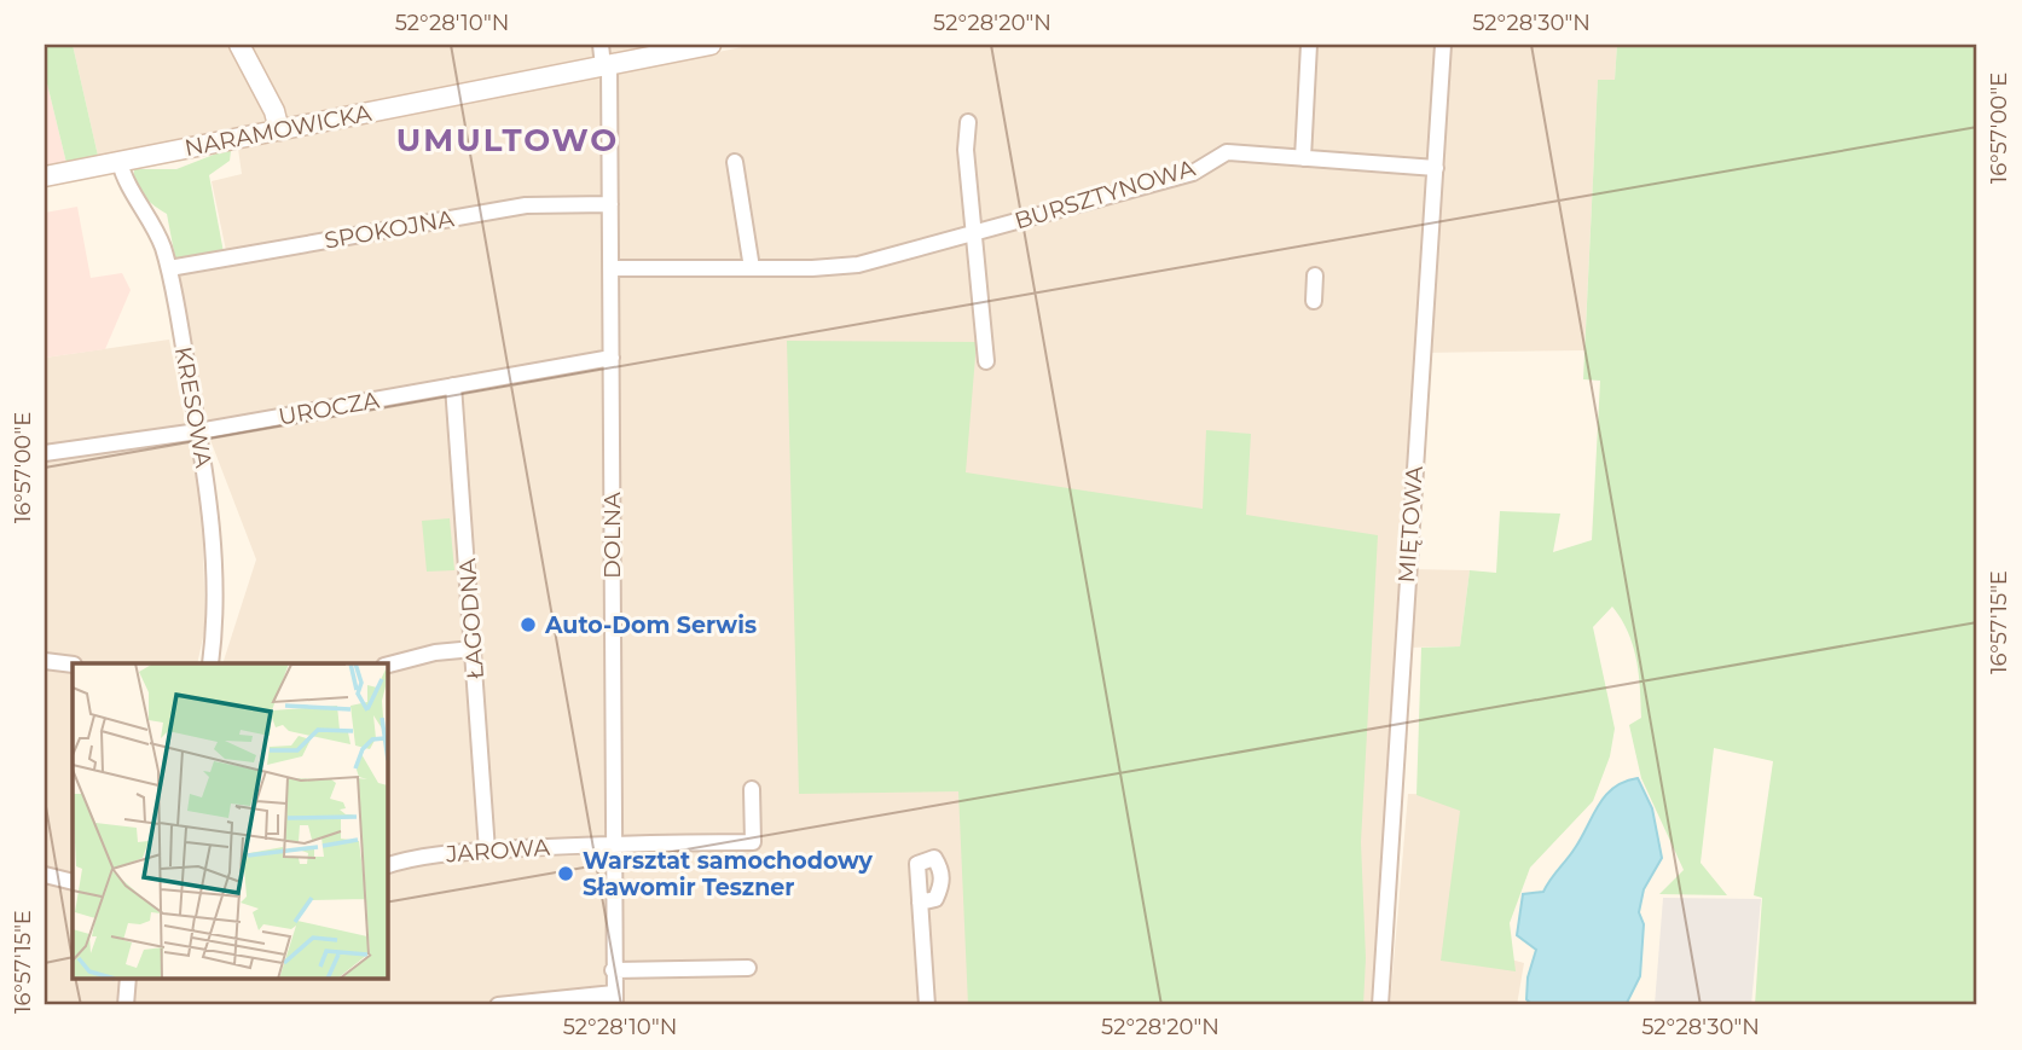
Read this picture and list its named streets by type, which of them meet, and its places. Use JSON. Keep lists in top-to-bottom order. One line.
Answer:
{"streets":{"street":["NARAMOWICKA","BURSZTYNOWA","SPOKOJNA","KRESOWA","UROCZA","MIĘTOWA","DOLNA","ŁAGODNA","JAROWA"]},"crossings":[["NARAMOWICKA","KRESOWA"],["NARAMOWICKA","DOLNA"],["BURSZTYNOWA","MIĘTOWA"],["BURSZTYNOWA","DOLNA"],["SPOKOJNA","KRESOWA"],["SPOKOJNA","DOLNA"],["KRESOWA","UROCZA"],["UROCZA","DOLNA"],["UROCZA","ŁAGODNA"],["DOLNA","JAROWA"],["ŁAGODNA","JAROWA"]],"districts":["UMULTOWO"],"places":["Auto-Dom Serwis","Warsztat samochodowy Sławomir Teszner"],"coordinates":["52°28'10\"N","52°28'20\"N","52°28'30\"N","16°57'00\"E","16°57'15\"E"]}
